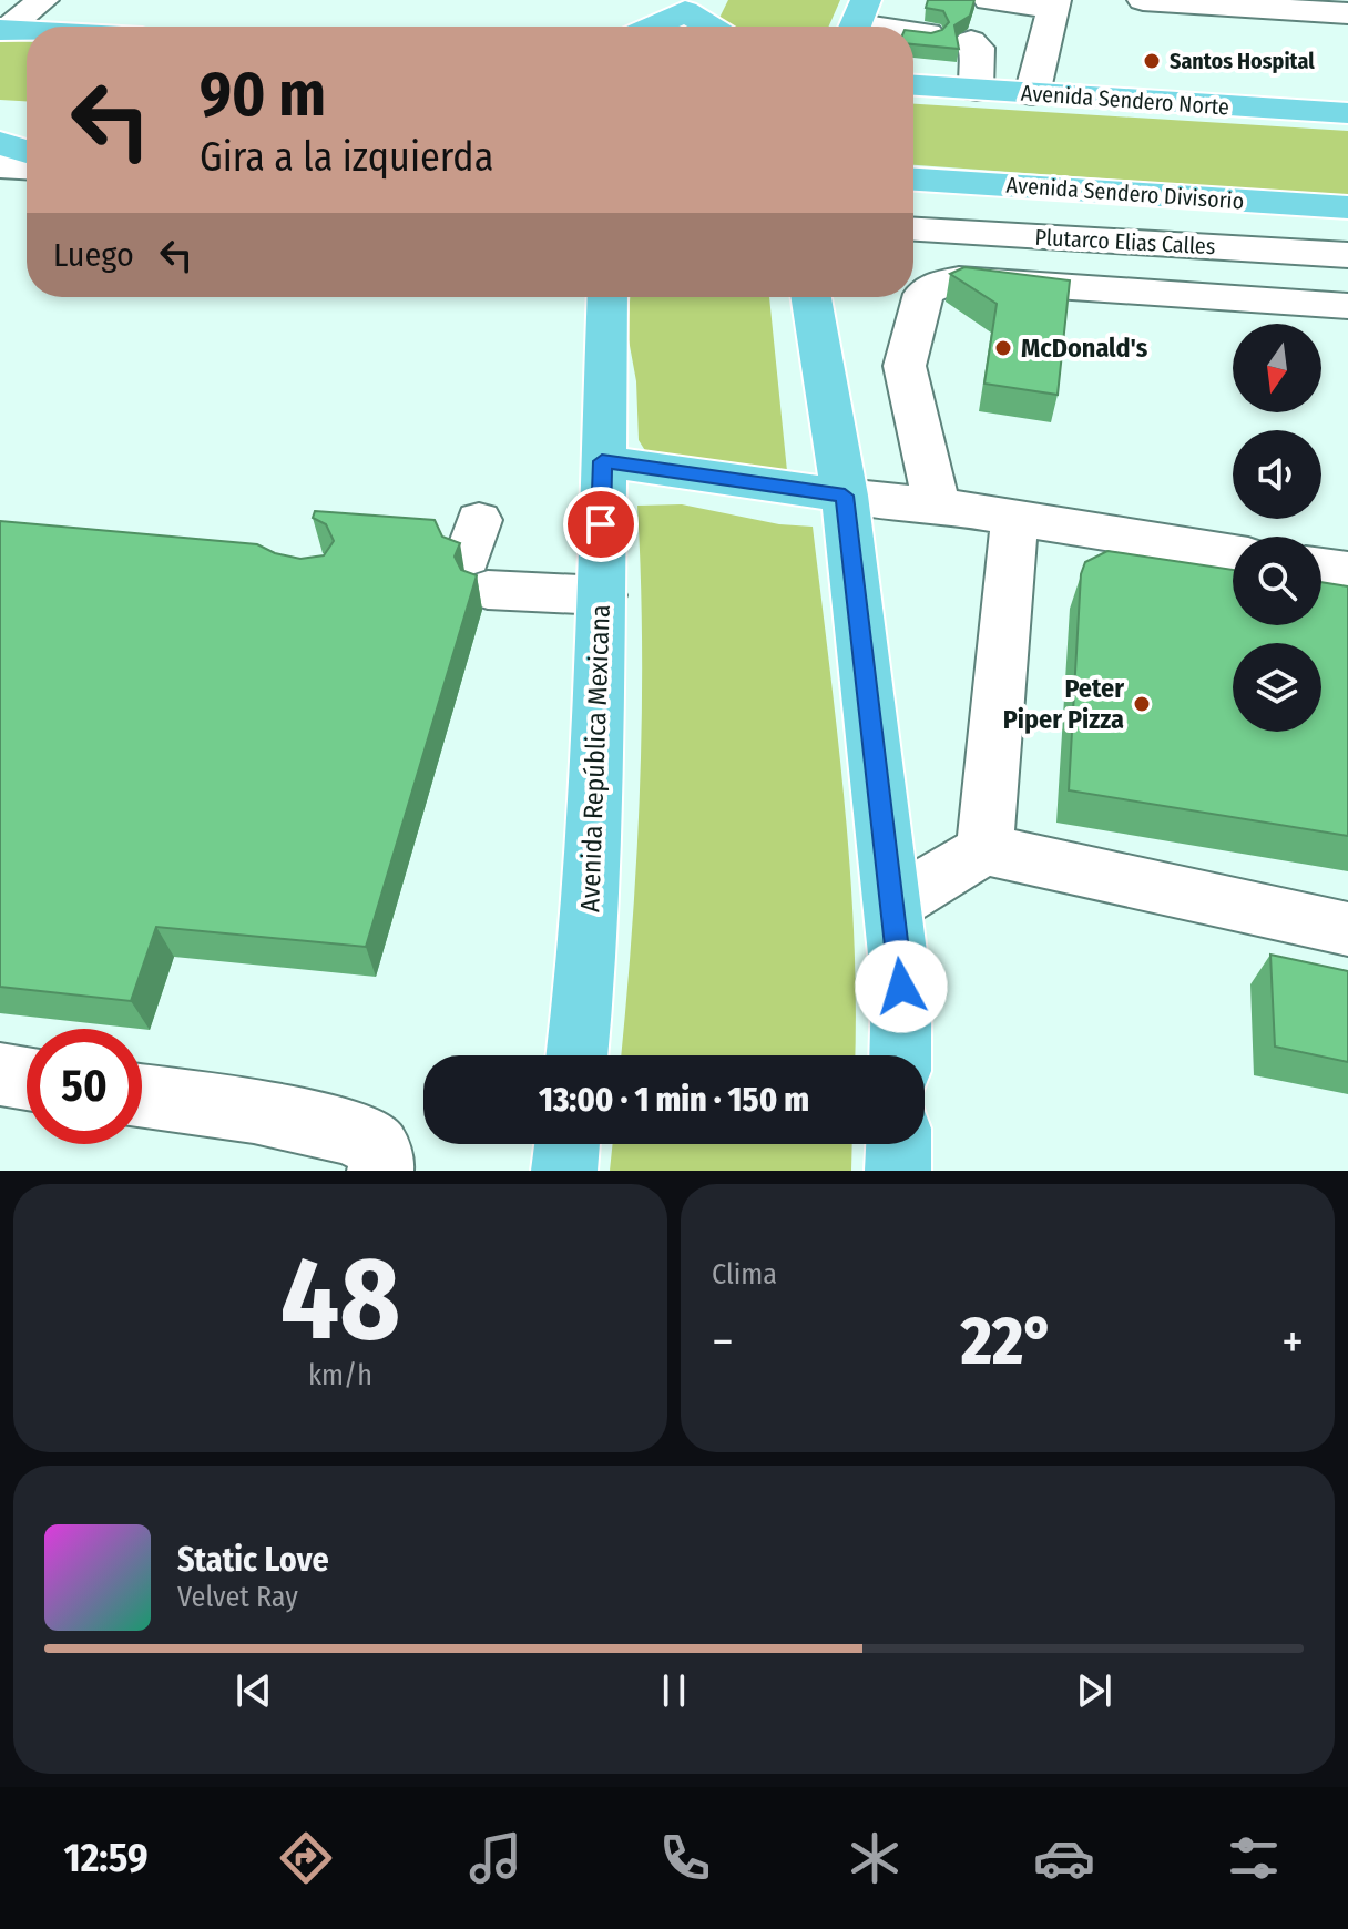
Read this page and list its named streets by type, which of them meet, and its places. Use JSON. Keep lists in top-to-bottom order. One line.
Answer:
{"streets":{"main road":["Avenida Sendero Norte","Avenida Sendero Divisorio","Avenida República Mexicana"],"street":["Plutarco Elias Calles"]},"places":["Santos Hospital","McDonald's","Peter Piper Pizza"],"north":"bottom","page":{"turn":["90 m","Gira a la izquierda"],"then":"Luego","limit":"50","trip":"13:00 · 1 min · 150 m","tile":[["48","km/h"],"Clima"],"heat":["−","22°","+"],"song":["Static Love","Velvet Ray"],"tabs":"12:59"}}
